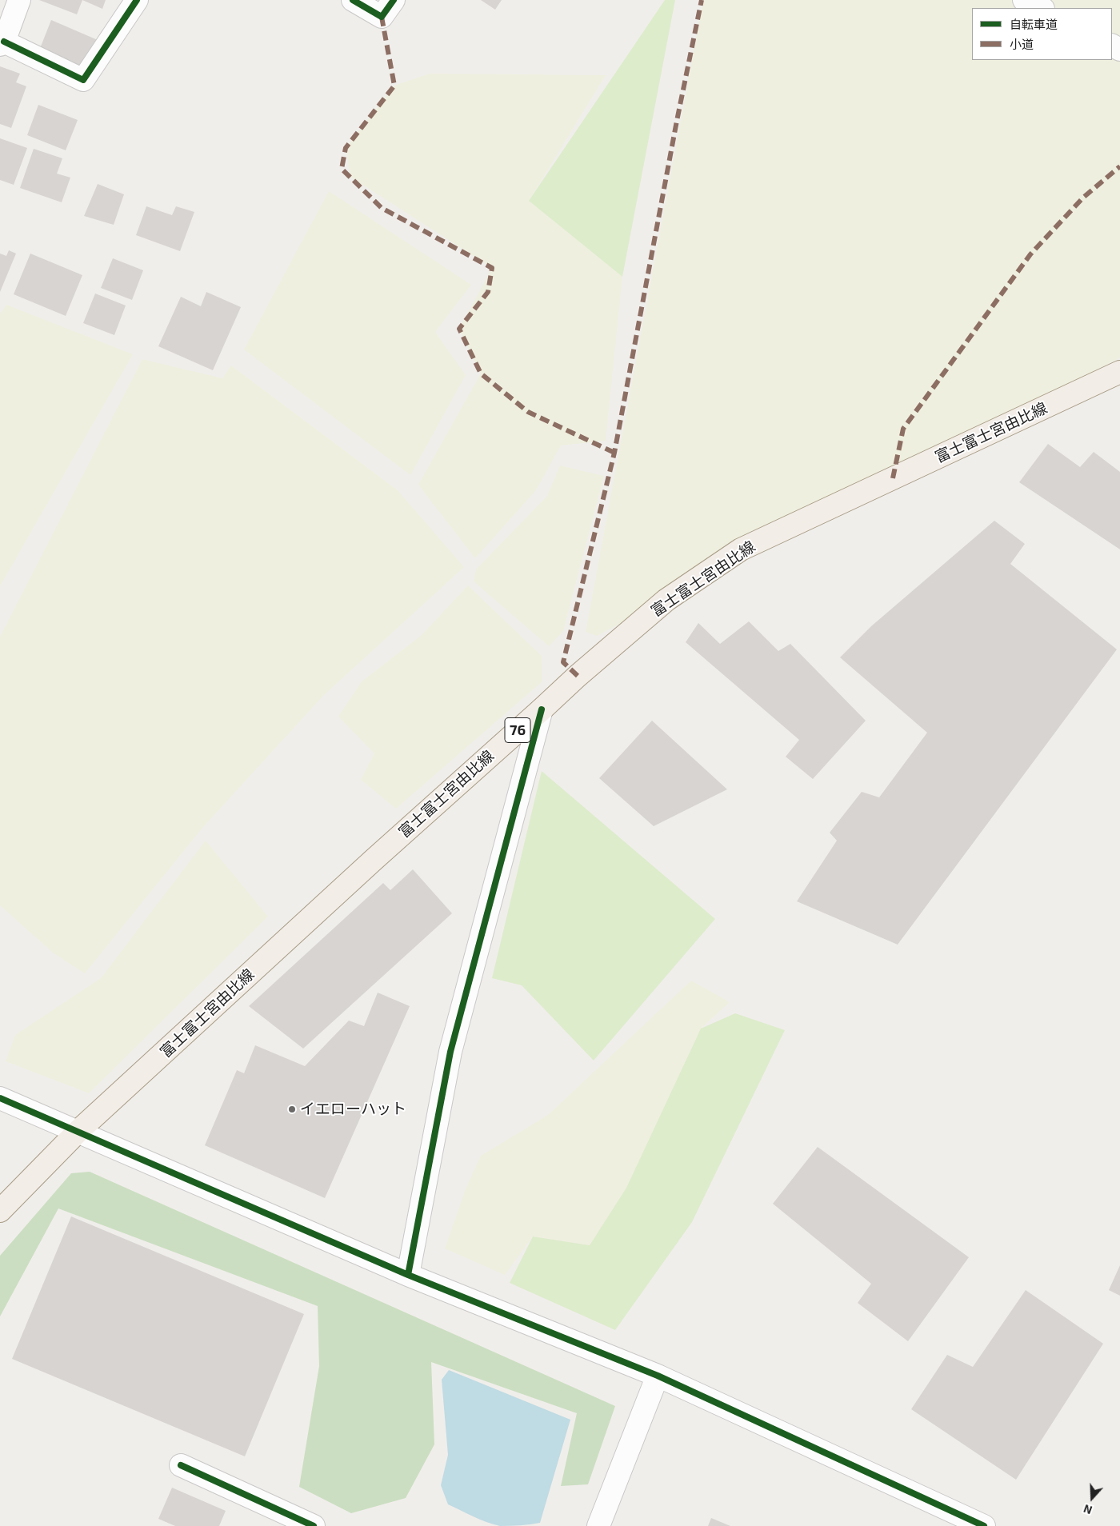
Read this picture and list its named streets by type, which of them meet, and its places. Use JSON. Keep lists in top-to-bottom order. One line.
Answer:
{"streets":{"main road":["富士富士宮由比線","76"]},"places":["イエローハット"],"legend":["自転車道","小道"],"north":"bottom"}
